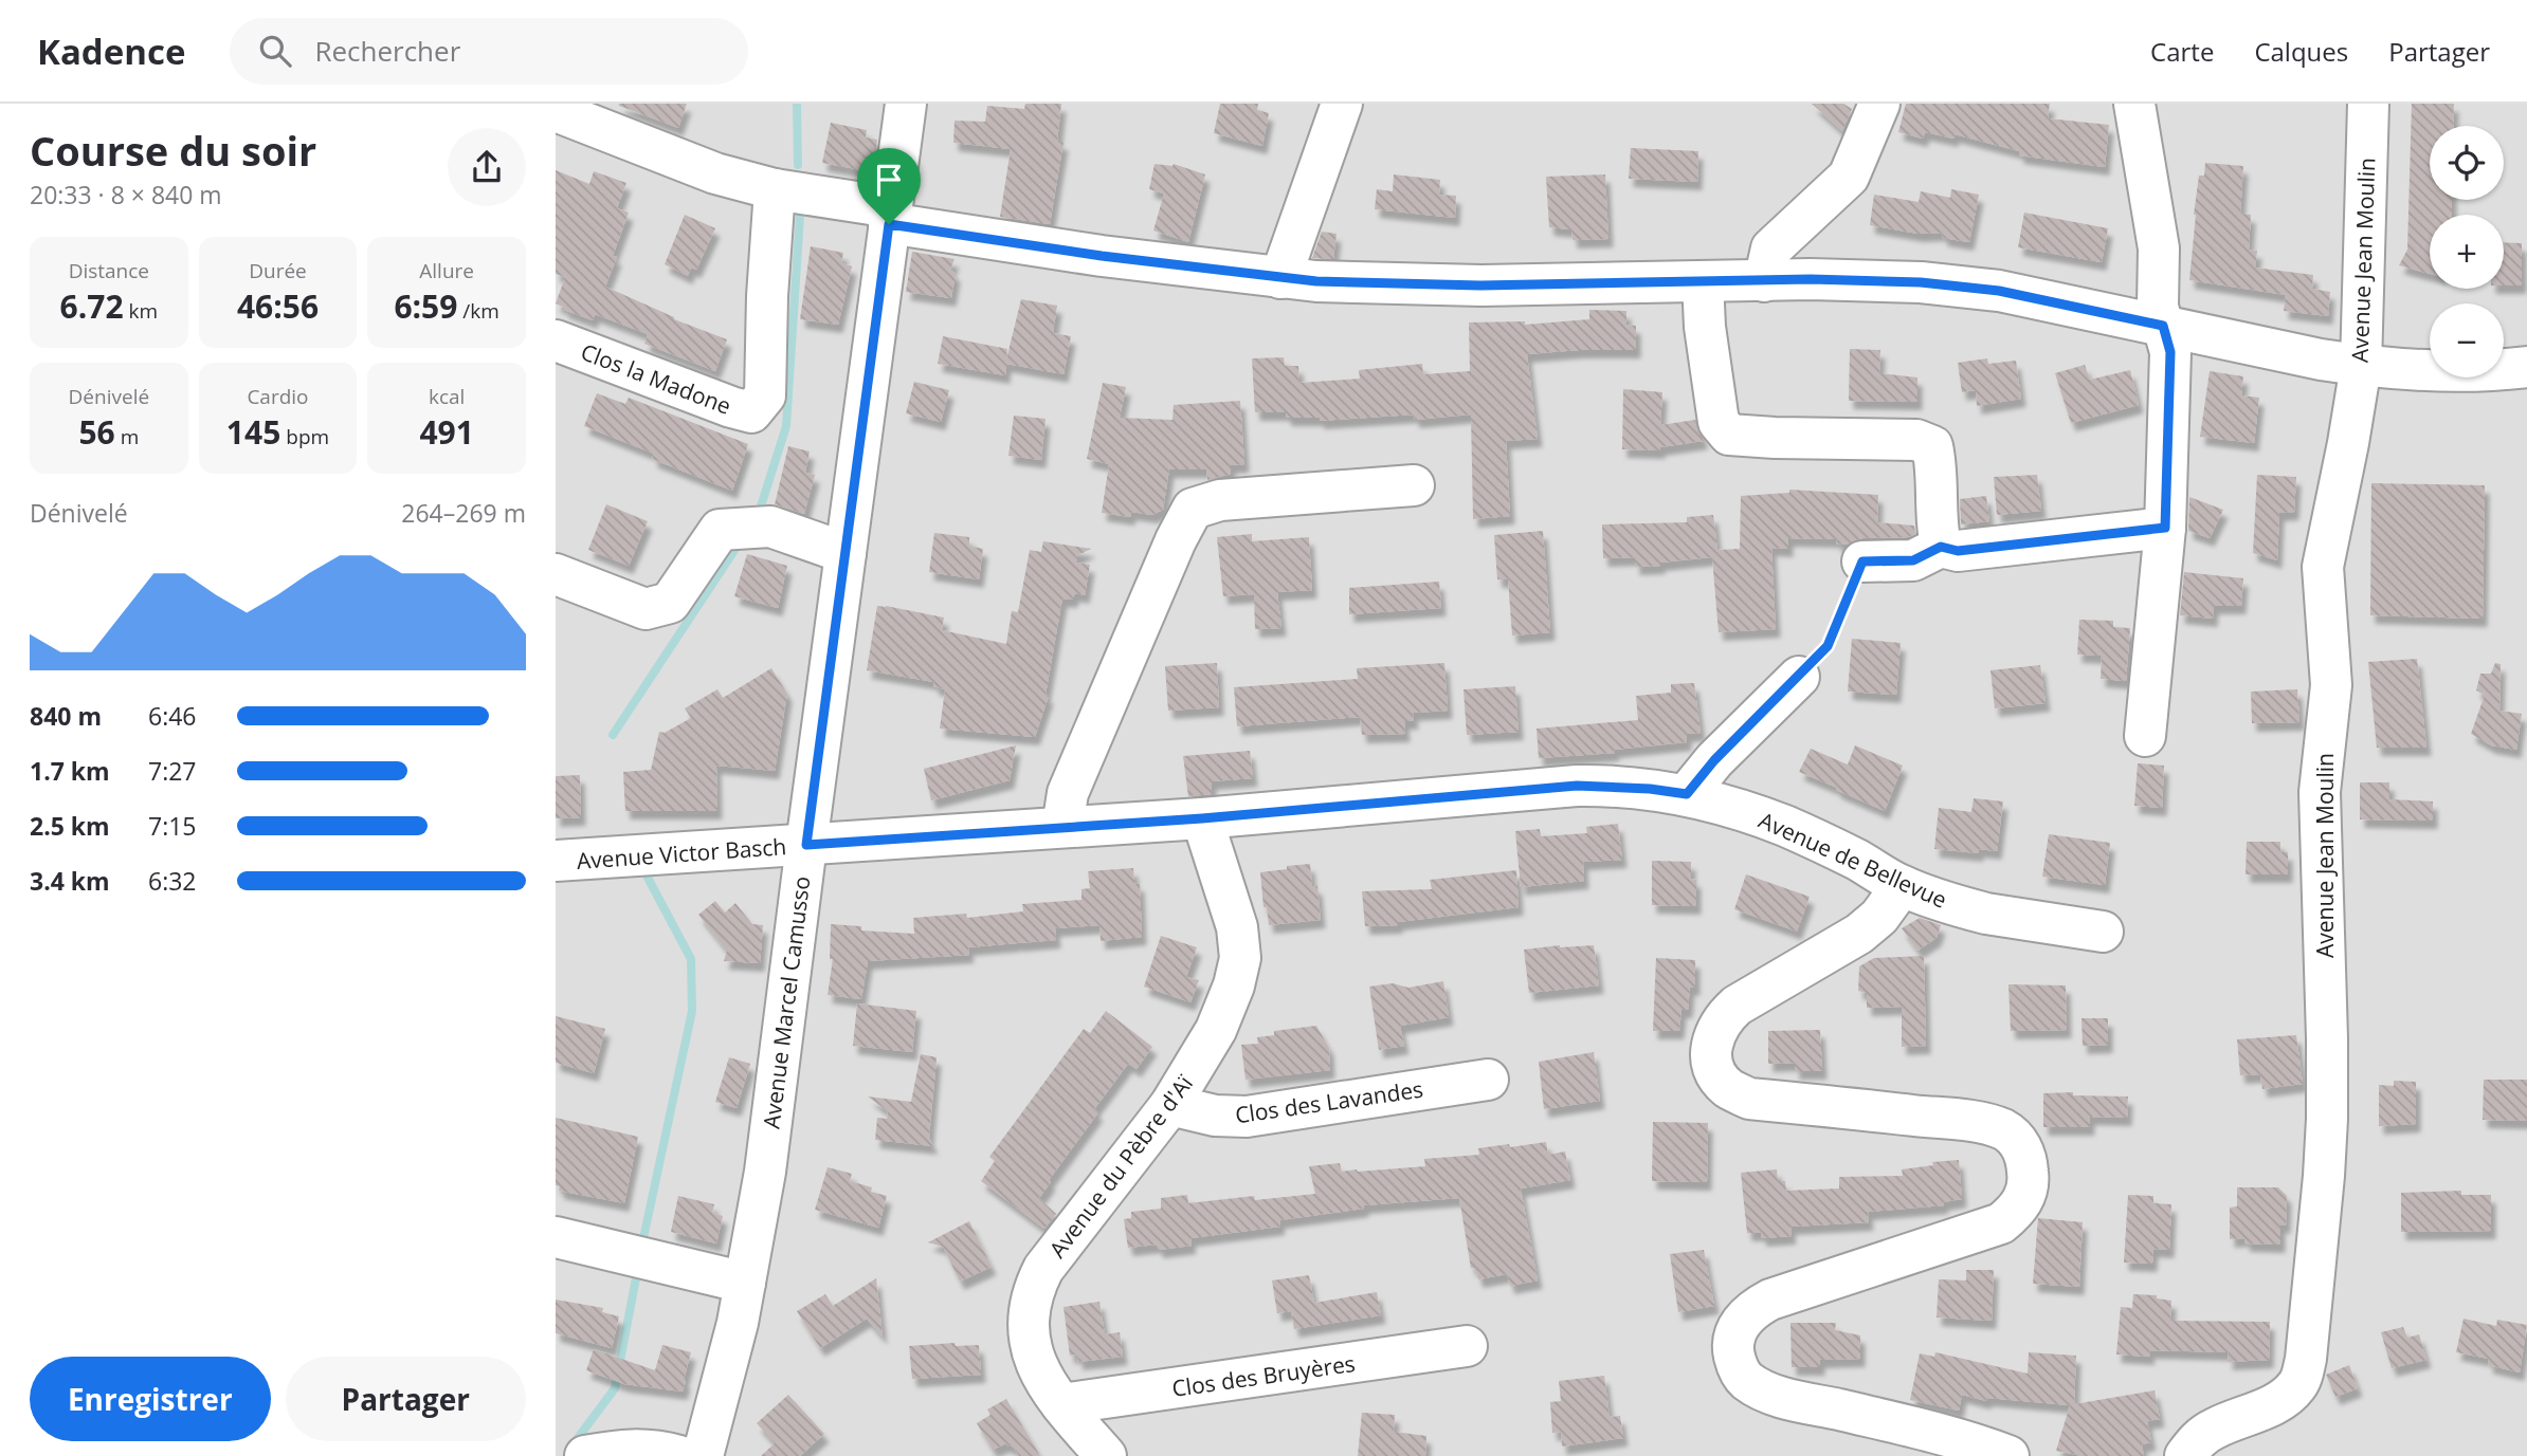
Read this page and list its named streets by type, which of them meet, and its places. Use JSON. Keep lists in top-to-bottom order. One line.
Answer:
{"streets":{"street":["Avenue Jean Moulin","Clos la Madone","Avenue Victor Basch","Avenue de Bellevue","Avenue Marcel Camusso","Clos des Lavandes","Avenue du Pèbre d'Aï","Clos des Bruyères"]},"crossings":[["Avenue Victor Basch","Avenue de Bellevue"],["Avenue Victor Basch","Avenue Marcel Camusso"],["Avenue de Bellevue","Avenue Marcel Camusso"],["Avenue de Bellevue","Avenue du Pèbre d'Aï"],["Clos des Lavandes","Avenue du Pèbre d'Aï"],["Avenue du Pèbre d'Aï","Clos des Bruyères"]],"page":{"header":"Kadence","search":"Rechercher","nav":["Carte","Calques","Partager"],"heading":["Course du soir","20:33 · 8 × 840 m"],"map_buttons":["+","−"],"stats":[["Distance","6.72 km"],["Durée","46:56"],["Allure","6:59 /km"],["Dénivelé","56 m"],["Cardio","145 bpm"],["kcal","491"]],"chart":["Dénivelé","264–269 m"],"list":[{"name":"840 m","note":"6:46"},{"name":"1.7 km","note":"7:27"},{"name":"2.5 km","note":"7:15"},{"name":"3.4 km","note":"6:32"}],"buttons":["Enregistrer","Partager"]}}
